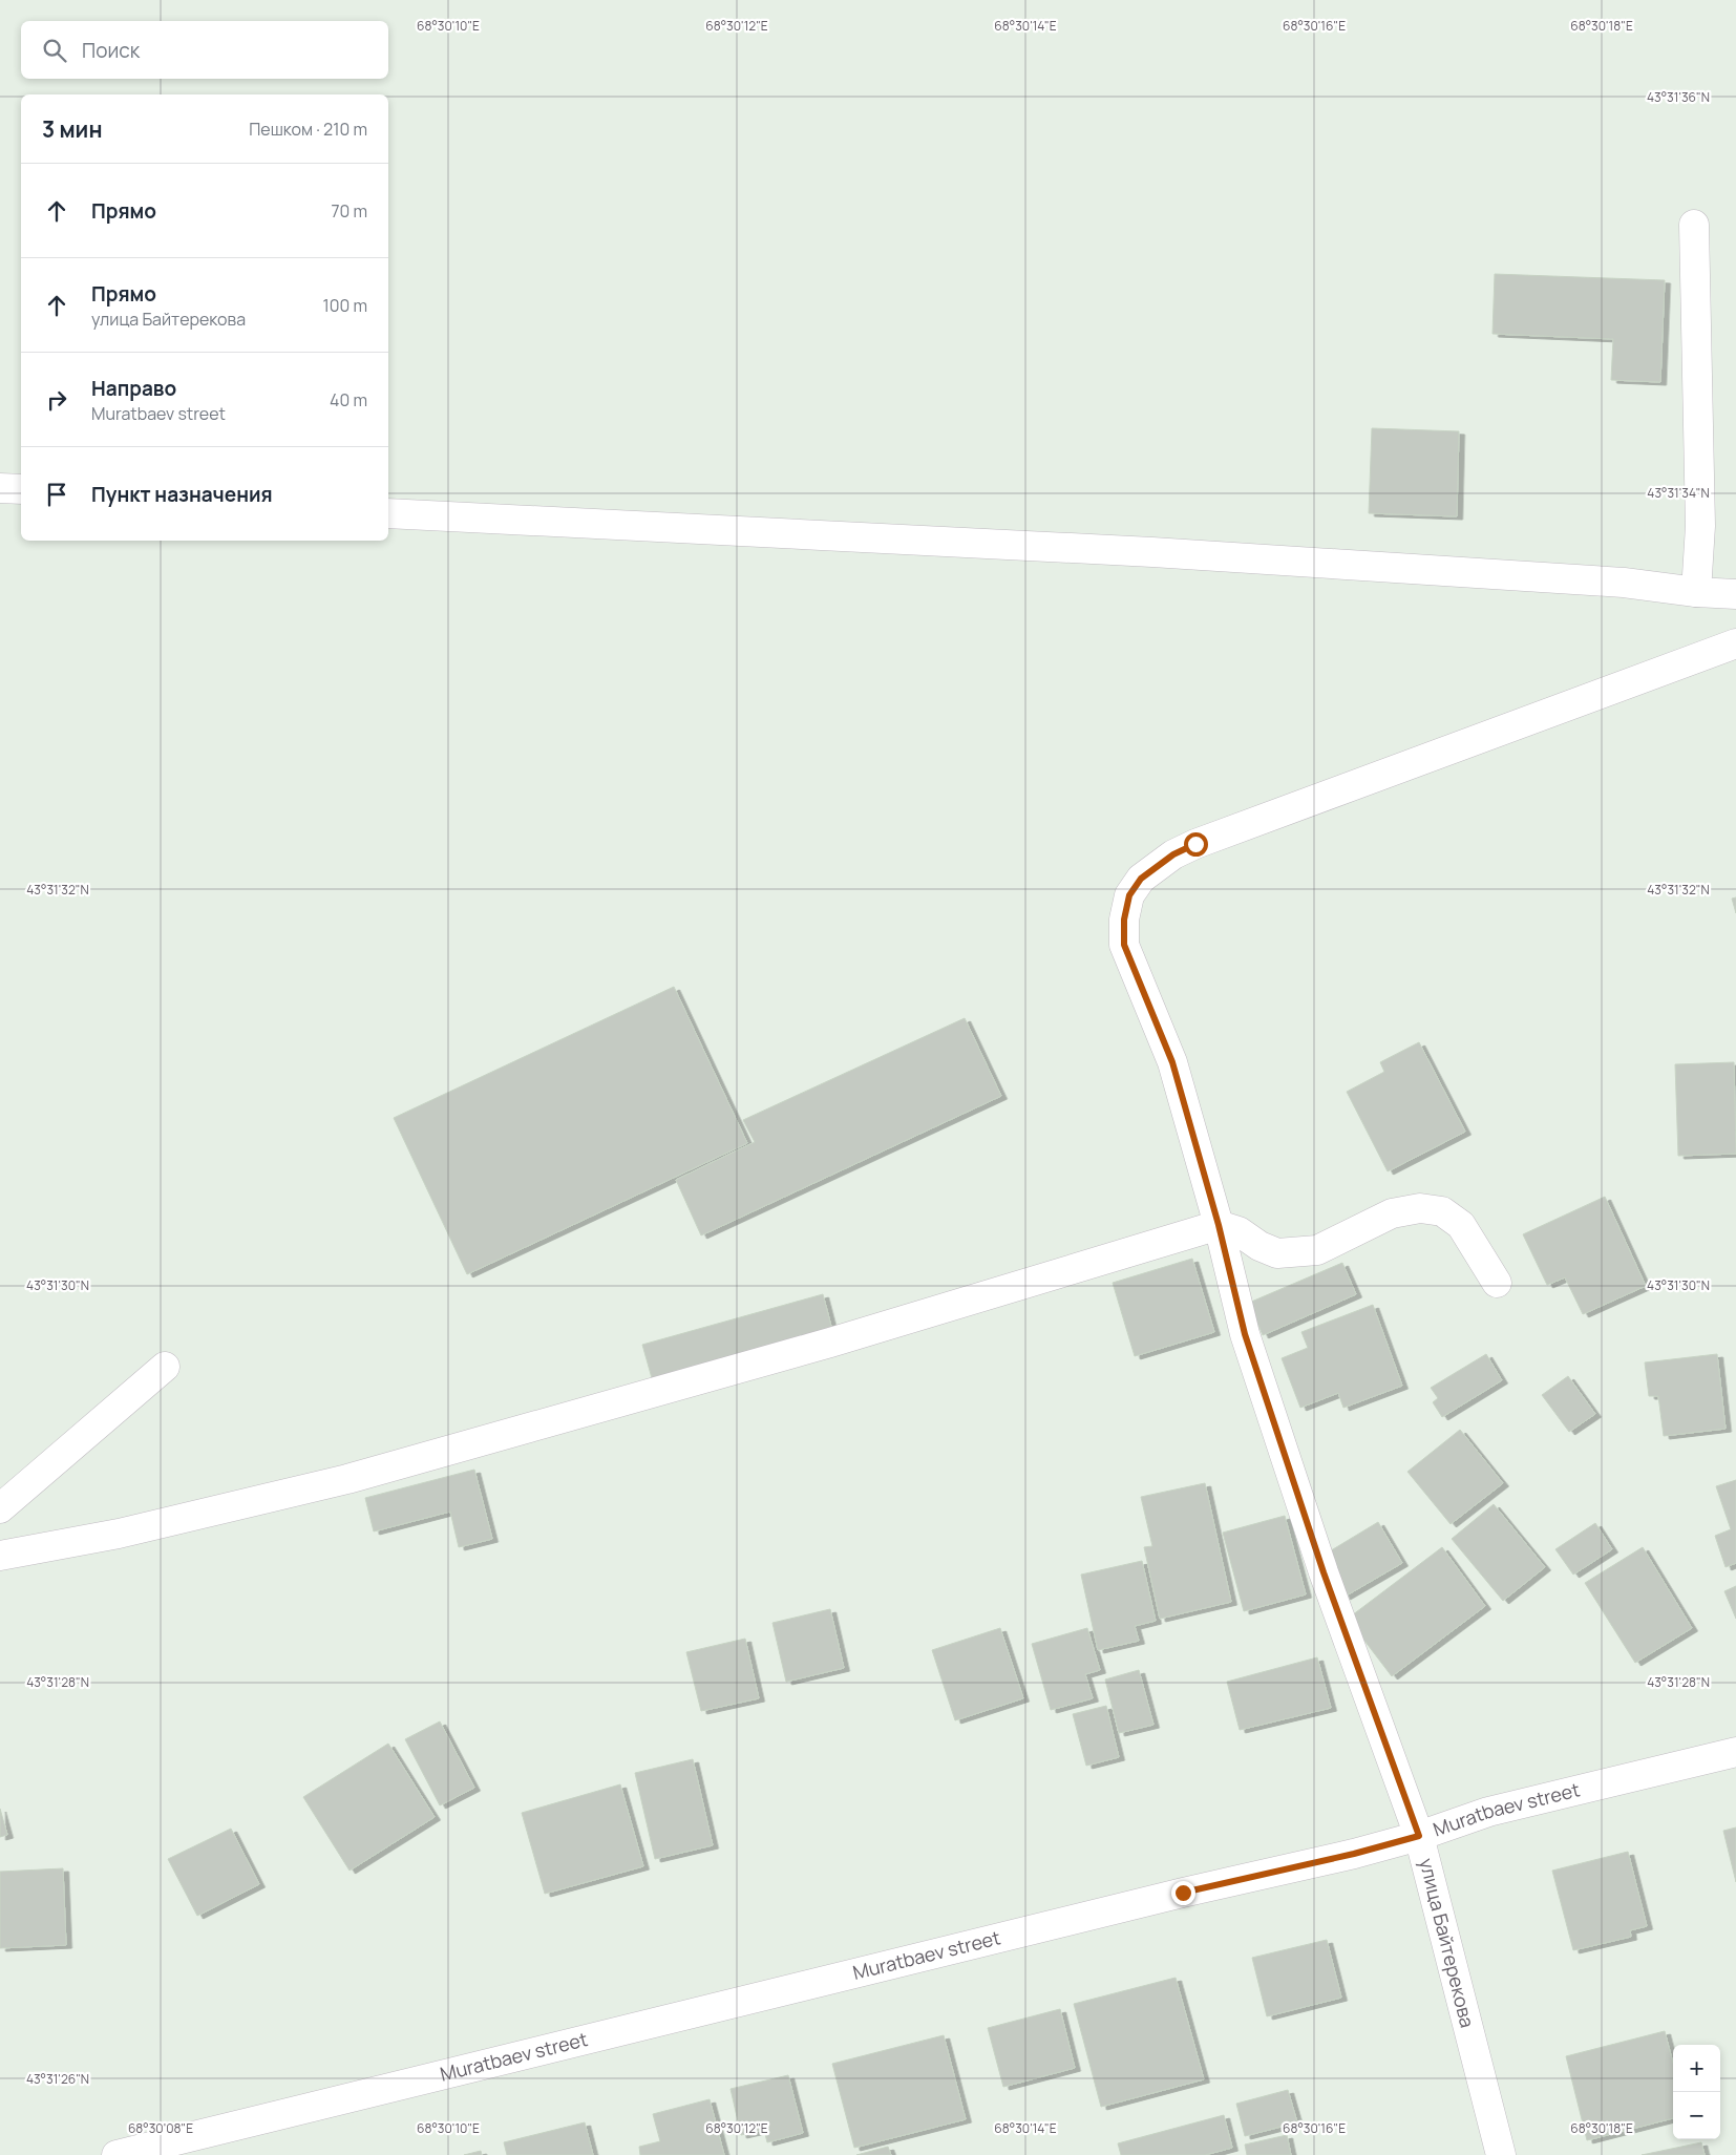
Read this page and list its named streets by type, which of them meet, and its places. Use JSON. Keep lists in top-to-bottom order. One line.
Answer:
{"streets":{"street":["Muratbaev street","улица Байтерекова"]},"crossings":[["Muratbaev street","улица Байтерекова"]],"page":{"search":"Поиск","heading":["3 мин","Пешком · 210 m"],"list":[["Прямо","70 m"],["Прямо","улица Байтерекова","100 m"],["Направо","Muratbaev street","40 m"],"Пункт назначения"],"map_buttons":["+","−"]},"coordinates":["68°30'10\"E","68°30'12\"E","68°30'14\"E","68°30'16\"E","68°30'18\"E","43°31'36\"N","43°31'34\"N","43°31'32\"N","43°31'30\"N","43°31'28\"N","43°31'26\"N","68°30'08\"E"]}
